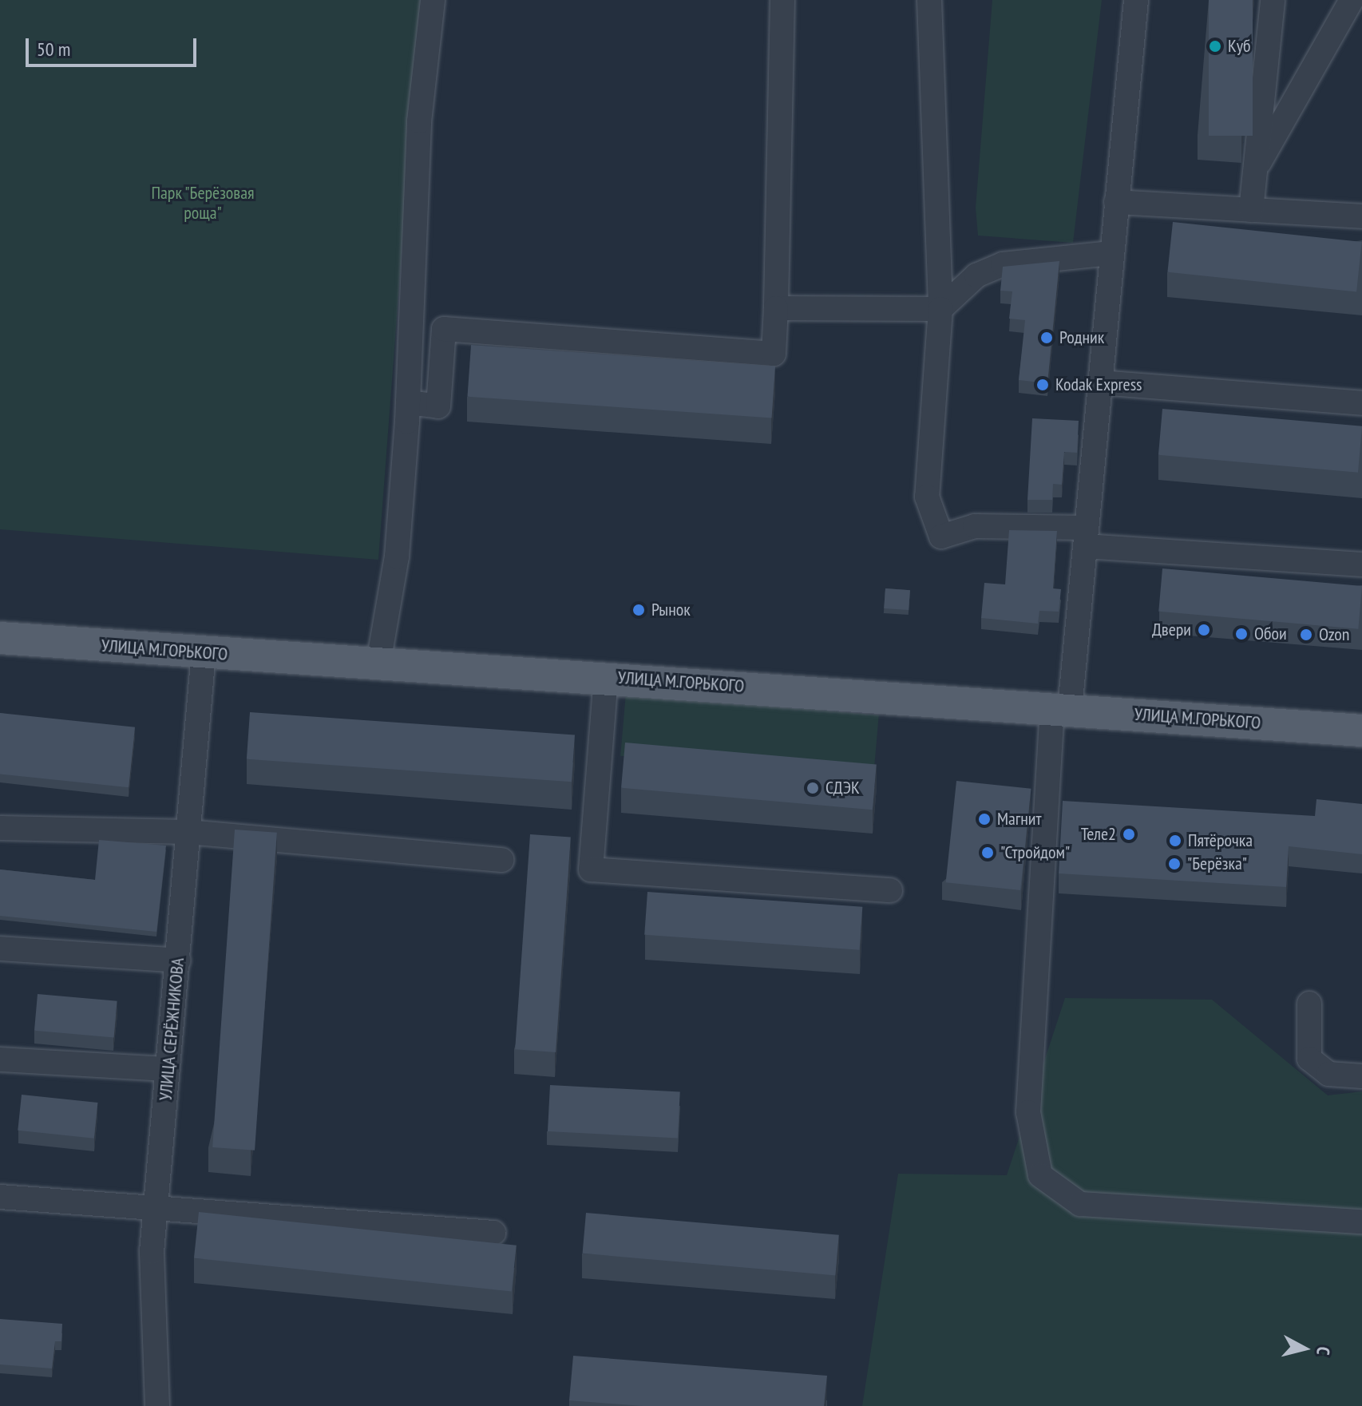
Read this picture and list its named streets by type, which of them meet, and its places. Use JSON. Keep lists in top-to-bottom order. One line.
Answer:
{"streets":{"main road":["УЛИЦА М.ГОРЬКОГО"],"street":["УЛИЦА СЕРЁЖНИКОВА"]},"crossings":[["УЛИЦА М.ГОРЬКОГО","УЛИЦА СЕРЁЖНИКОВА"]],"parks":["Парк \"Берёзовая роща\""],"places":["Куб","Родник","Kodak Express","Рынок","Двери","Обои","Ozon","СДЭК","Магнит","Теле2","Пятёрочка","\"Стройдом\"","\"Берёзка\""],"scale_bar":"50 m","north":"right"}
